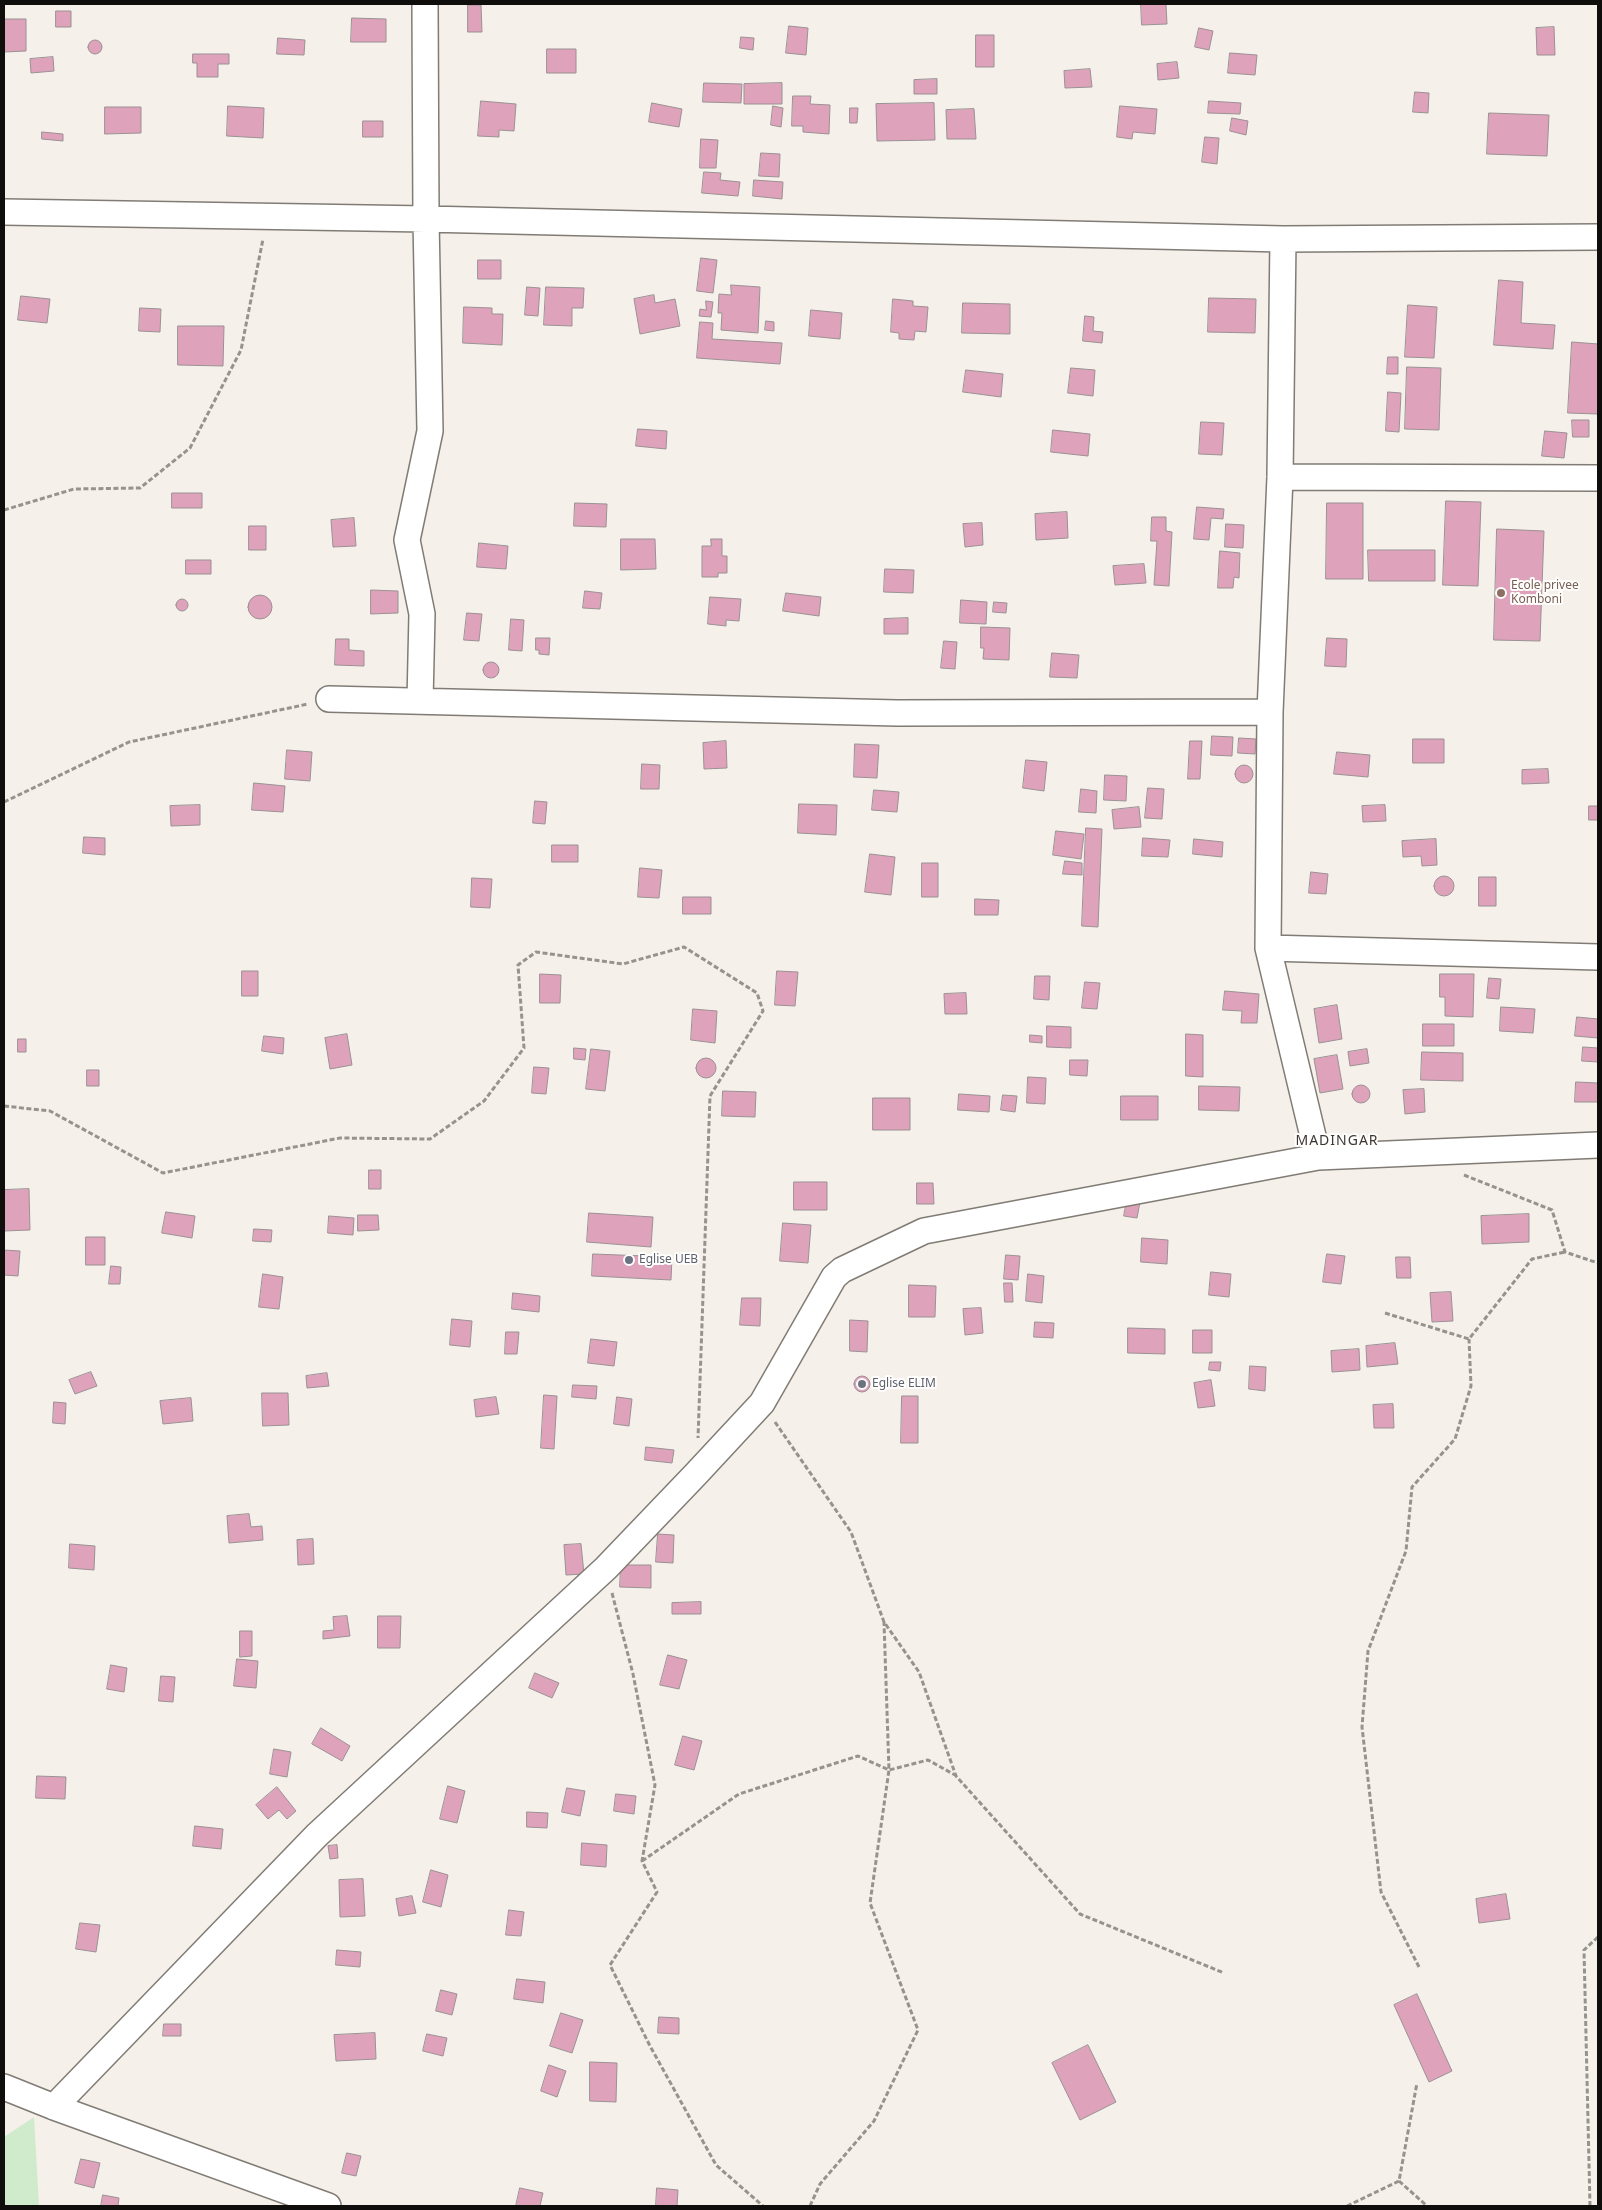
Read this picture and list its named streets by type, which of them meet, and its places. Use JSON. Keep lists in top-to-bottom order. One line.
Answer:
{"districts":["MADINGAR"],"places":["Ecole privee Komboni","Eglise UEB","Eglise ELIM"]}
